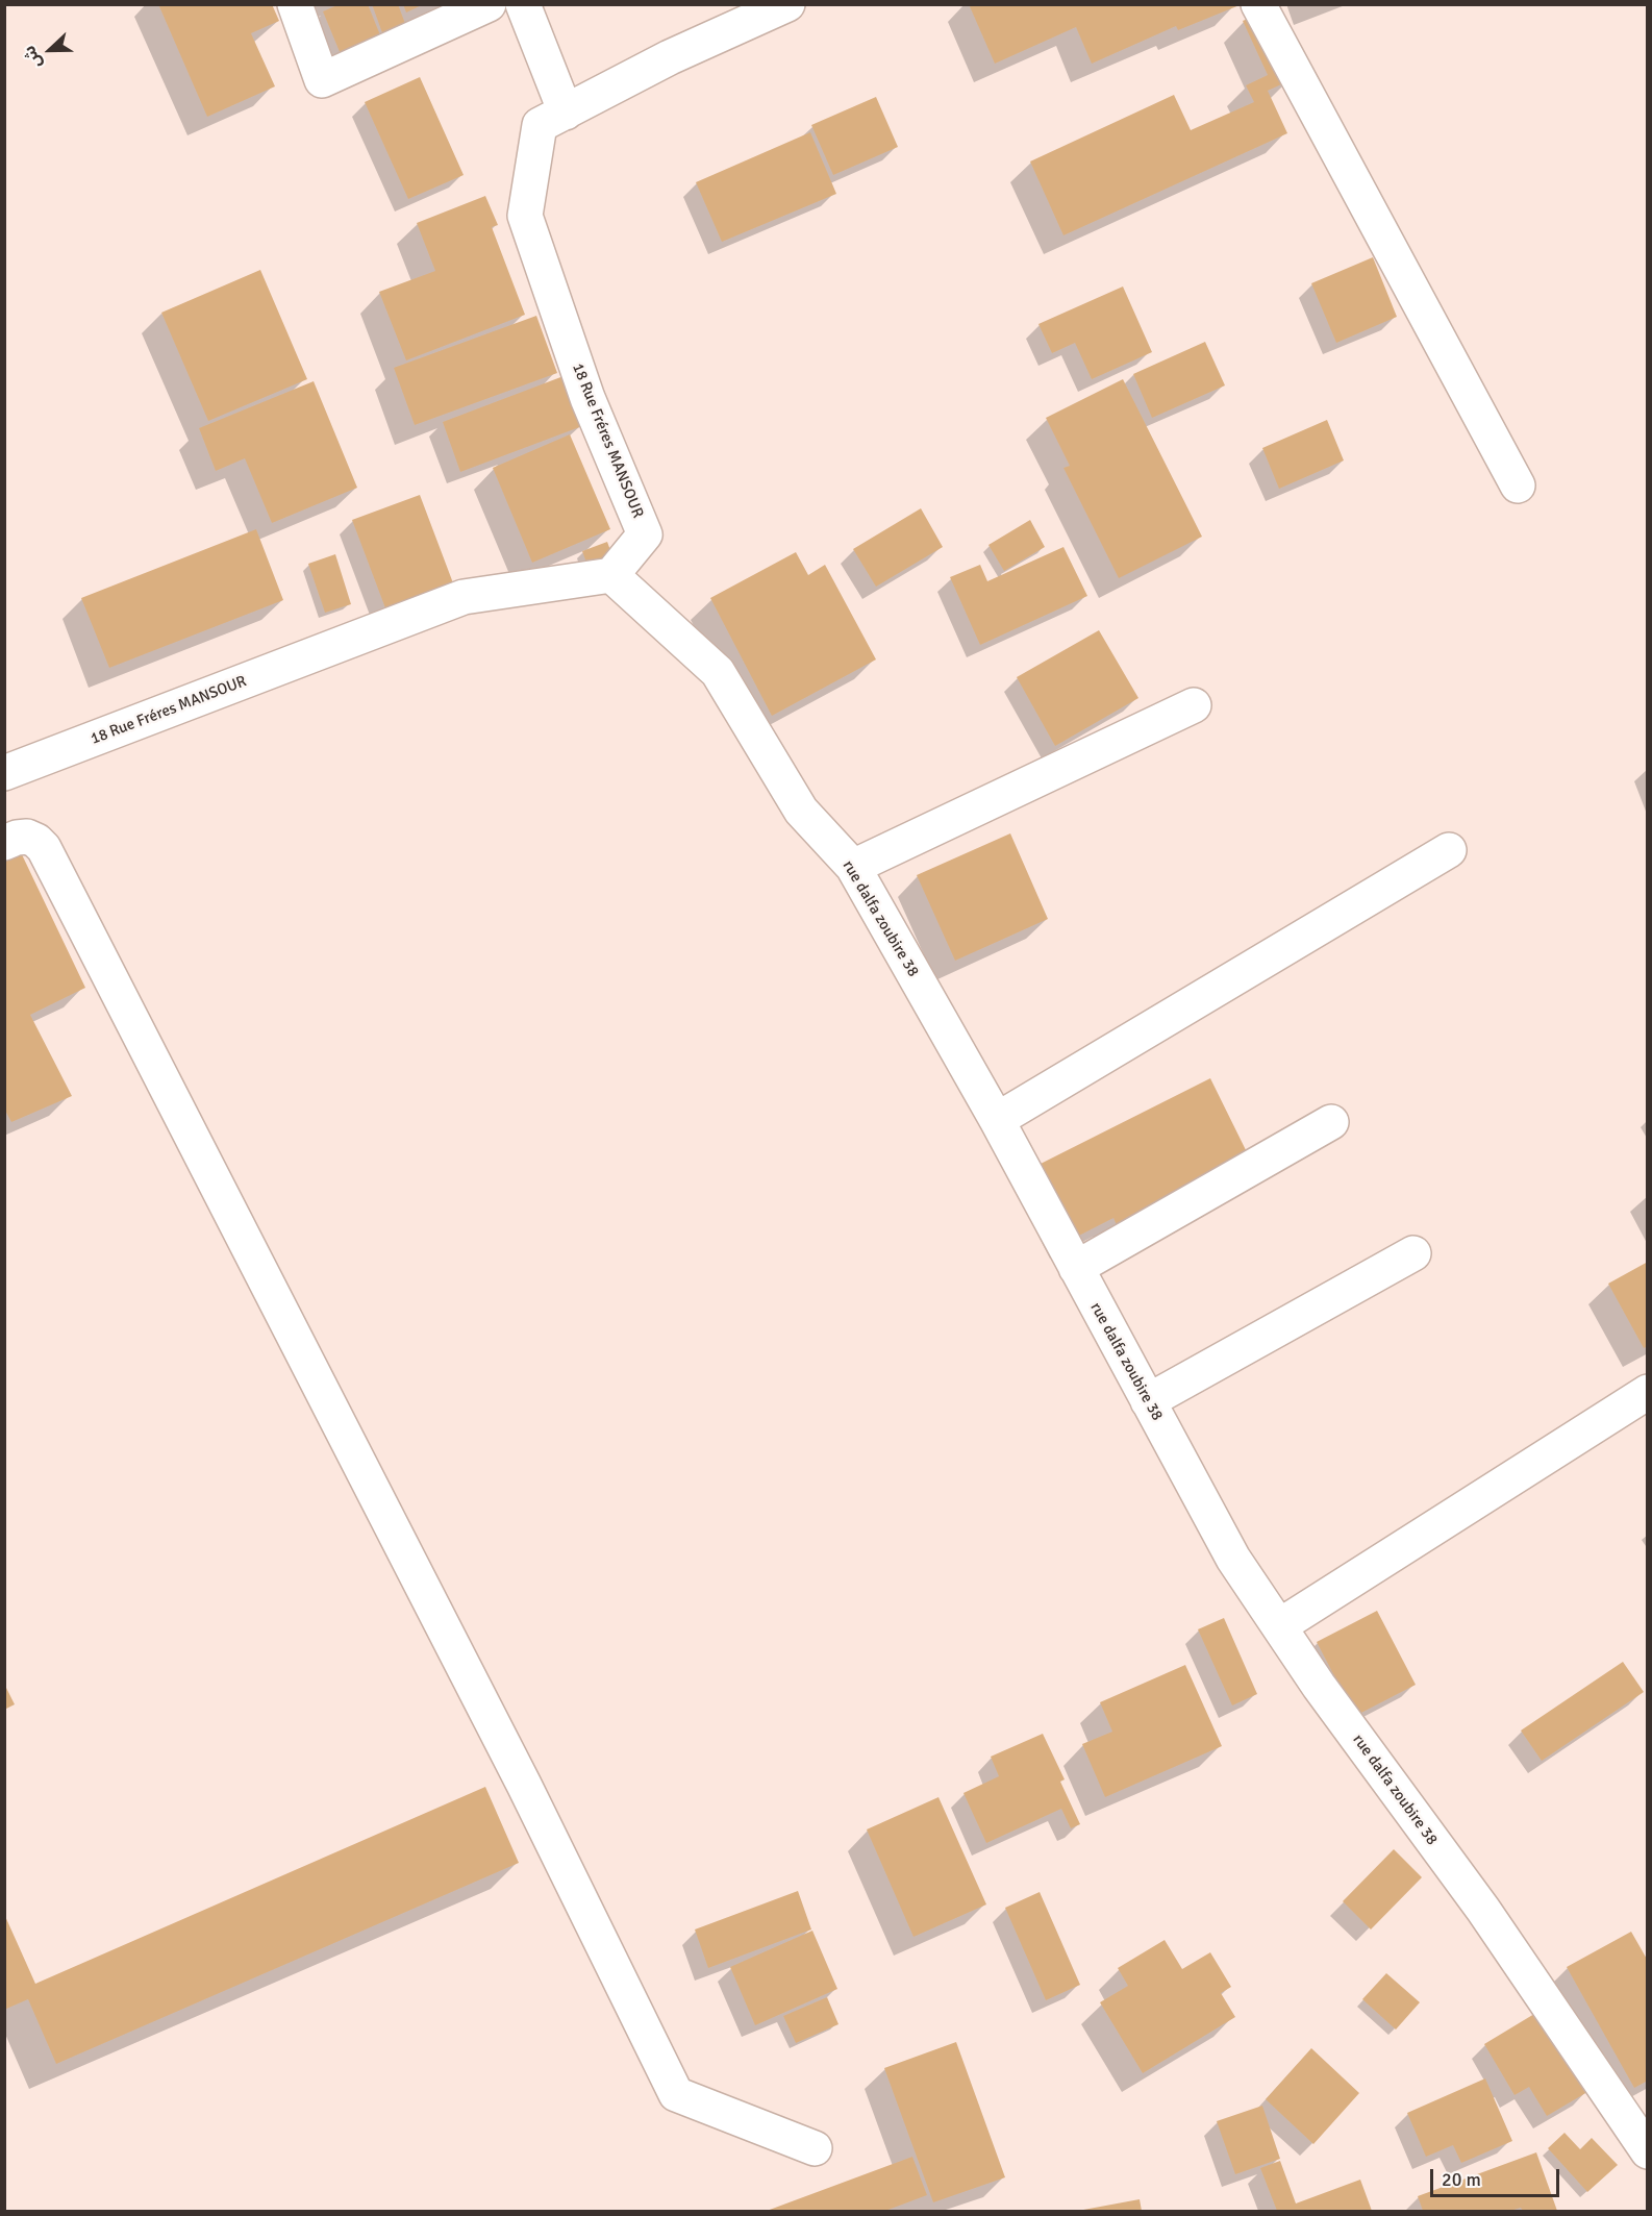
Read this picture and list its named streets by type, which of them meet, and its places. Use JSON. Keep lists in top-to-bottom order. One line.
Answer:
{"streets":{"street":["18 Rue Fréres MANSOUR","rue dalfa zoubire 38"]},"crossings":[["18 Rue Fréres MANSOUR","rue dalfa zoubire 38"]],"scale_bar":"20 m","north":"left"}
